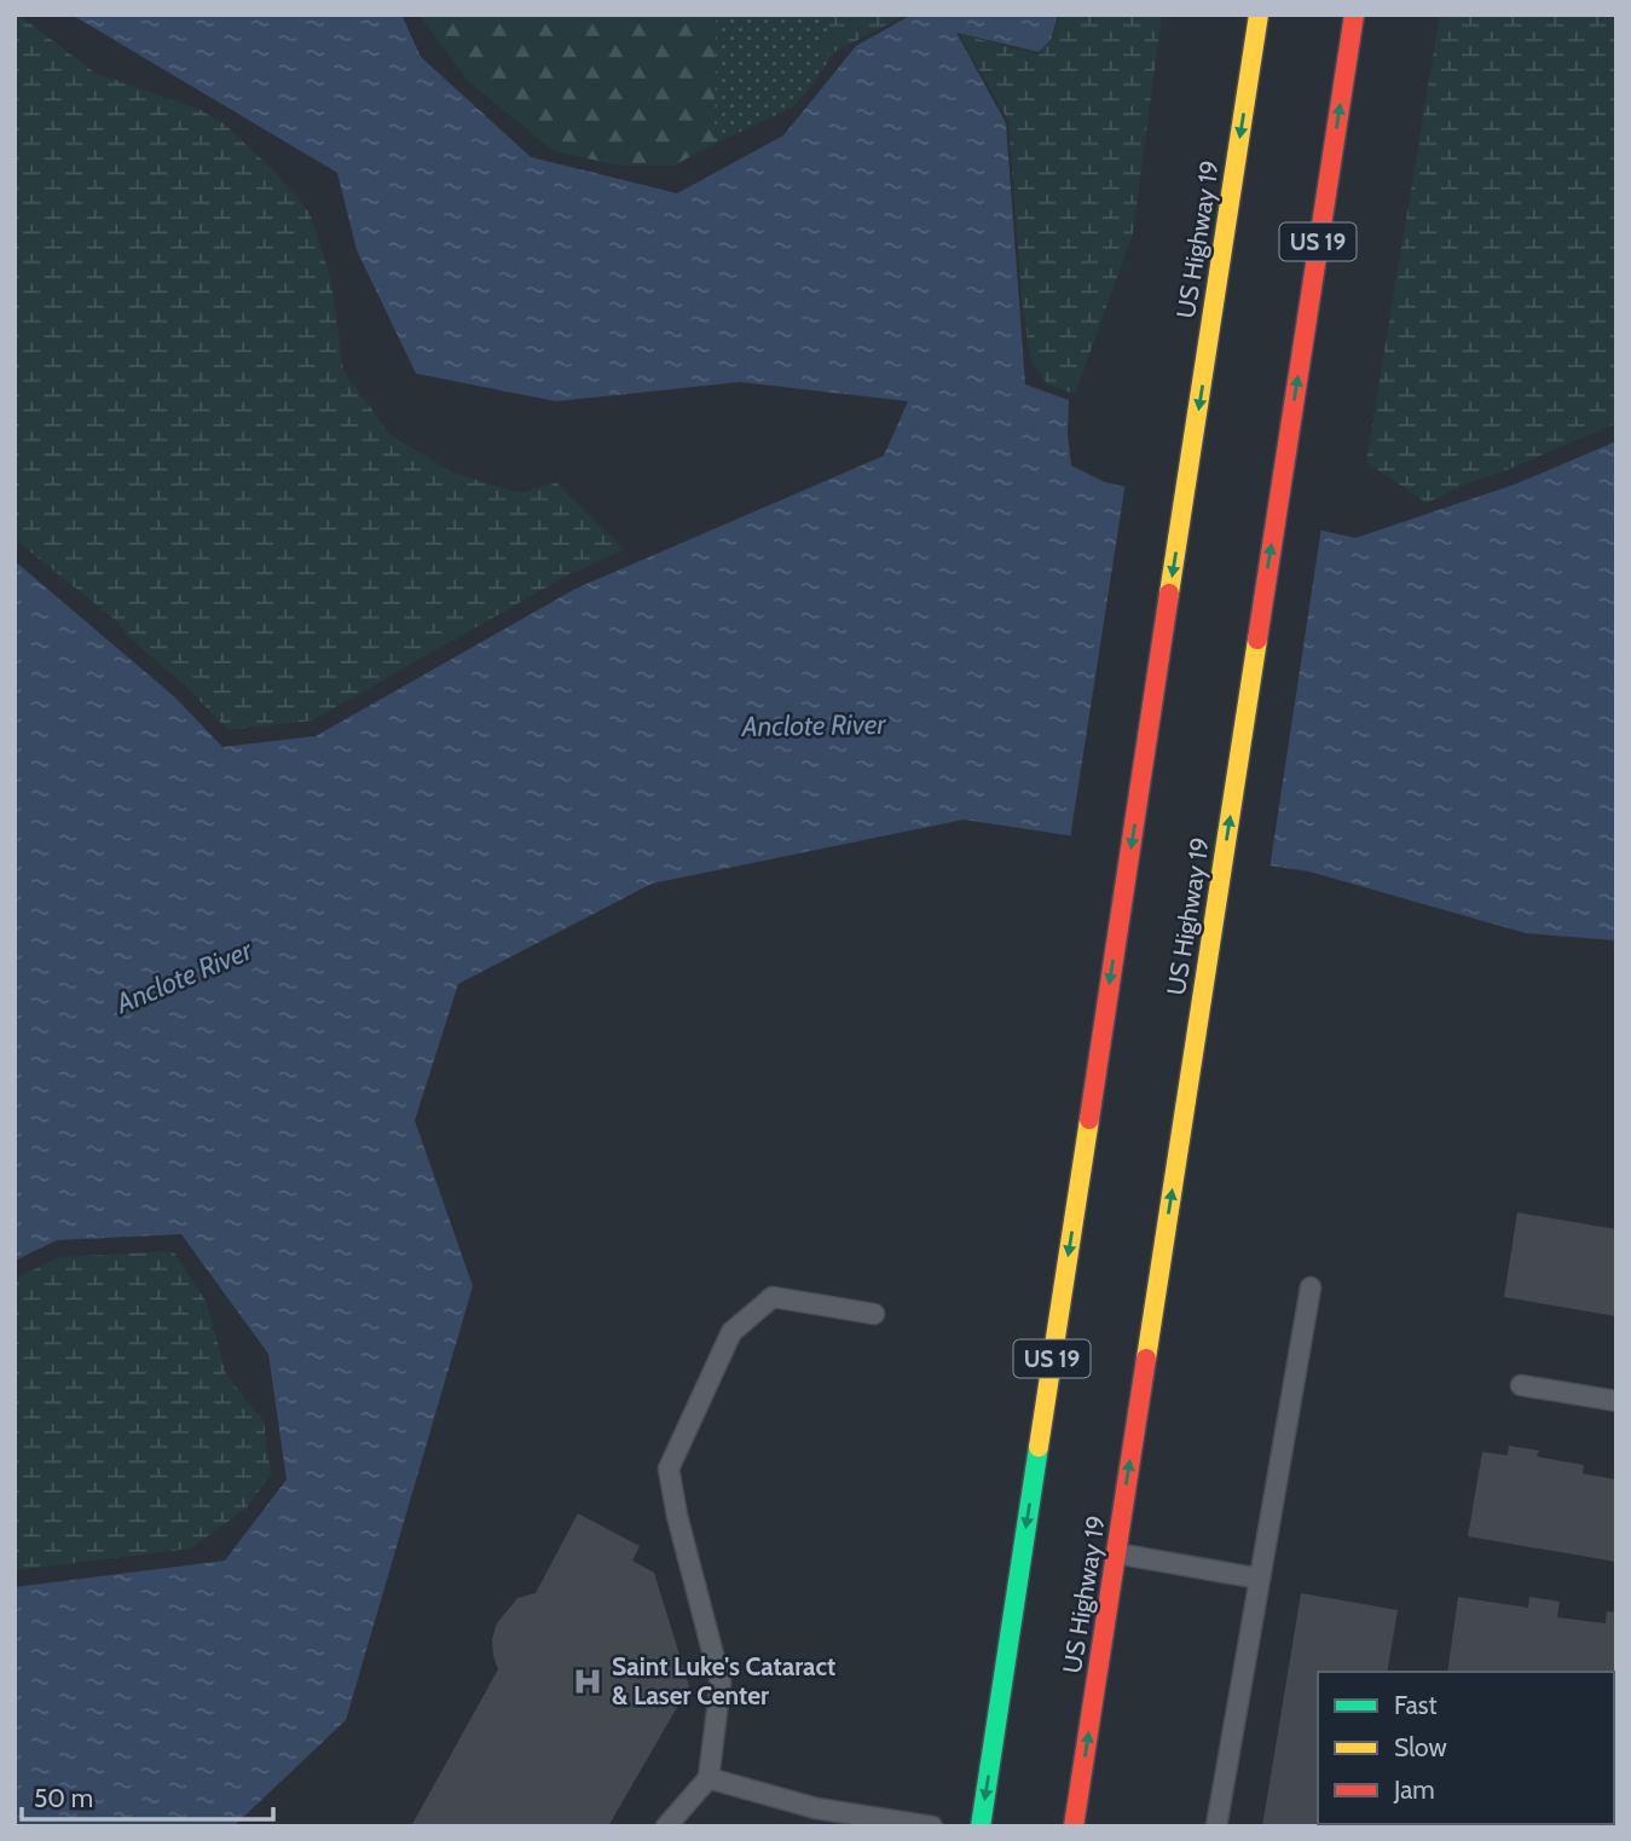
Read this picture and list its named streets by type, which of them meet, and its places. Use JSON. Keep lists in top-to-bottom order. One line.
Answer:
{"streets":{"highway":["US Highway 19","US 19"]},"water":["Anclote River"],"places":{"hospital":["Saint Luke's Cataract & Laser Center"]},"legend":["Fast","Slow","Jam"],"scale_bar":"50 m"}
